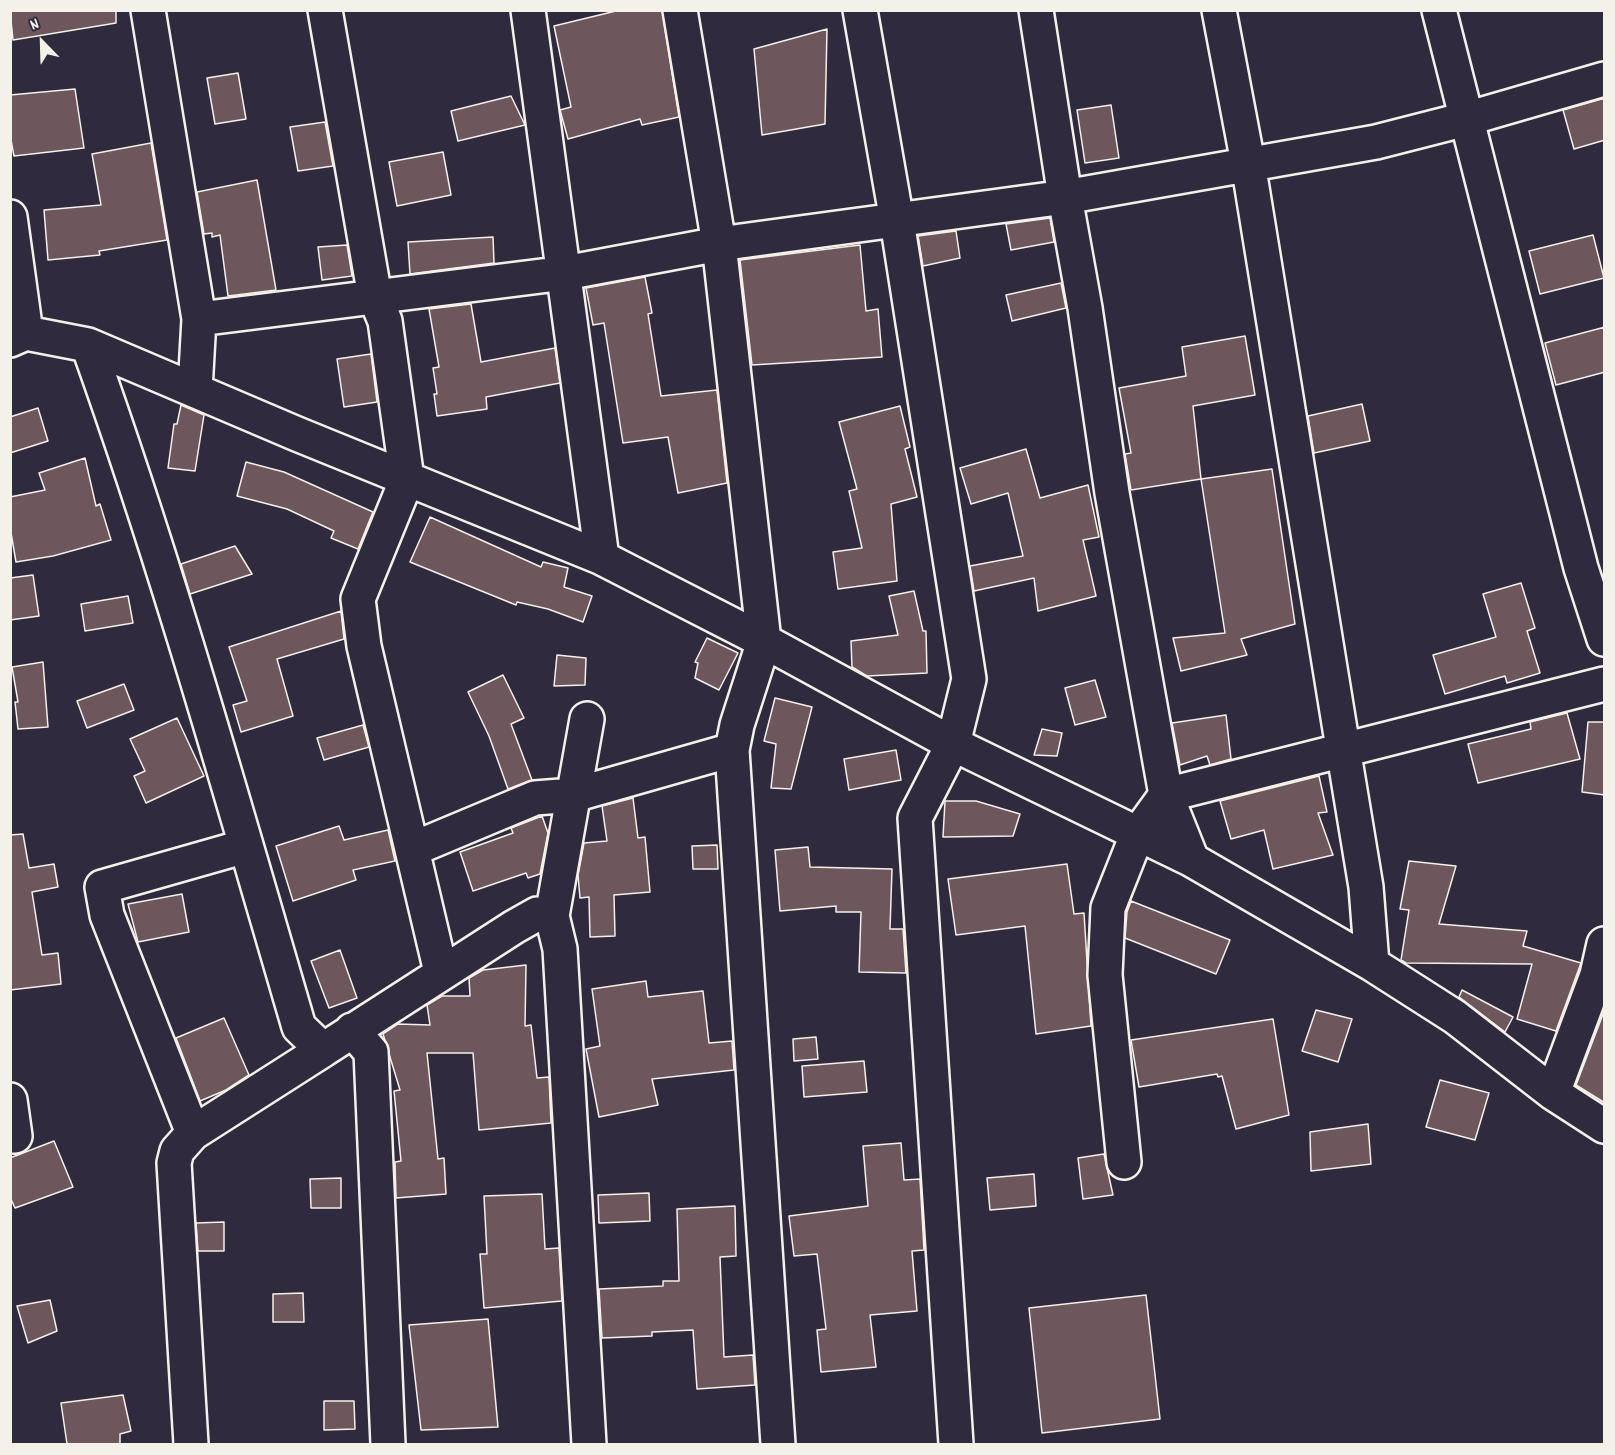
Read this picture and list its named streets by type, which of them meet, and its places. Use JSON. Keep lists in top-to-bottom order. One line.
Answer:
{"north":"top left"}
